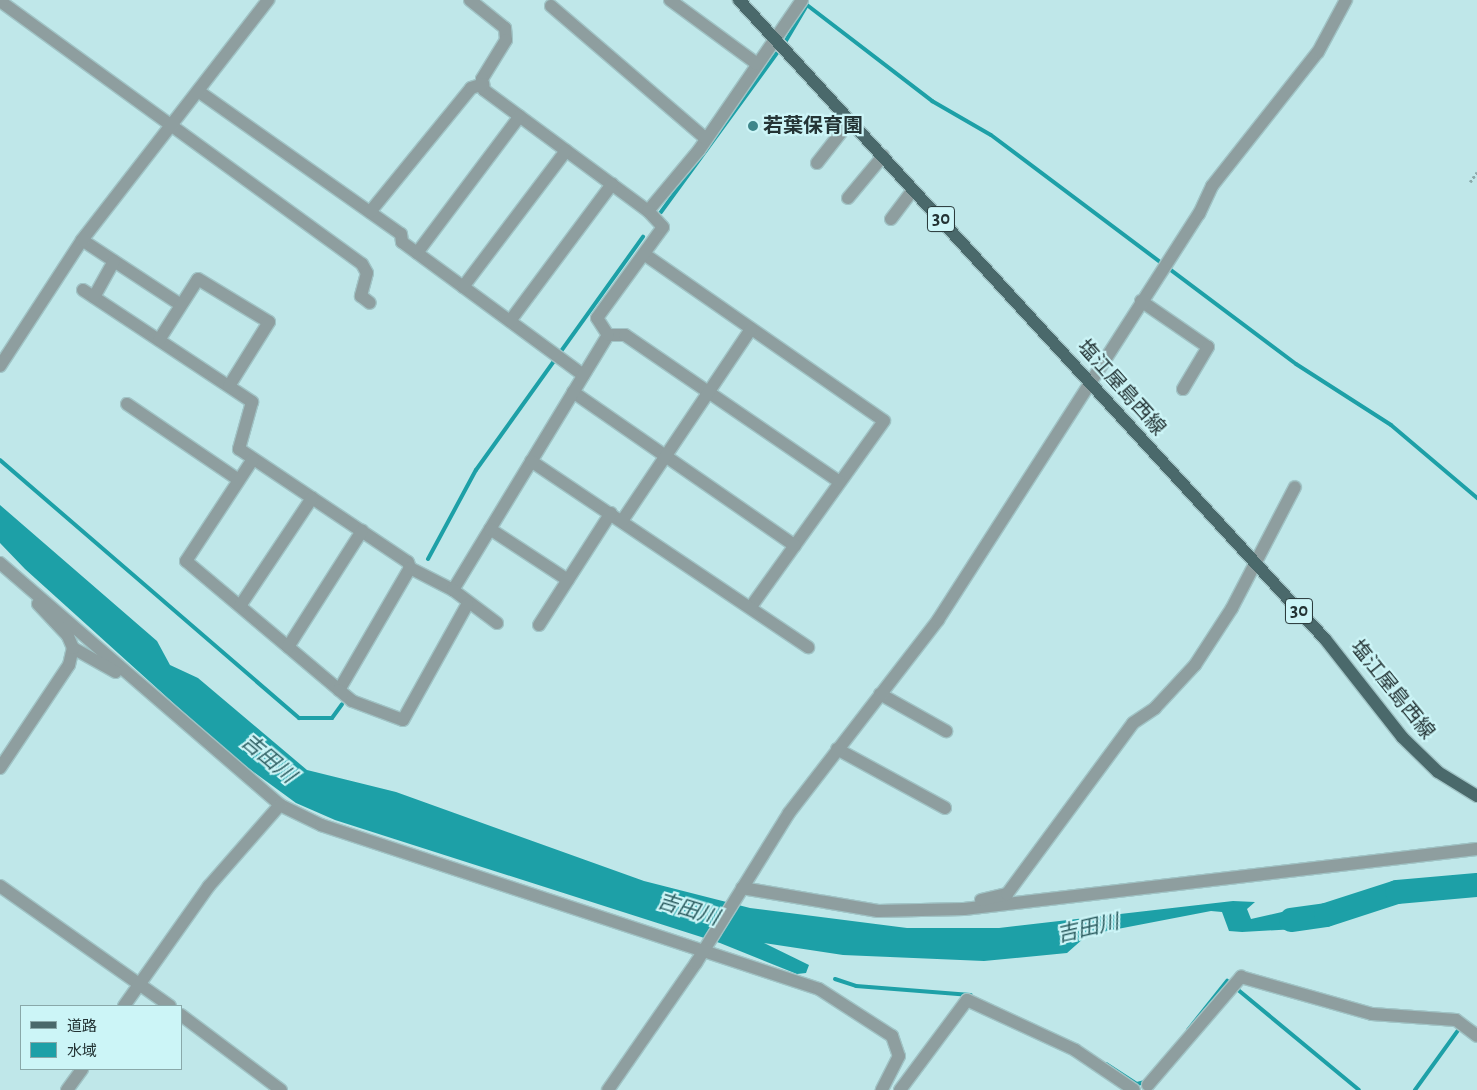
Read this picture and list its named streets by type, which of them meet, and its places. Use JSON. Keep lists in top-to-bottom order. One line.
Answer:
{"streets":{"main road":["30","塩江屋島西線"]},"water":["吉田川"],"places":["若葉保育園"],"legend":["道路","水域"]}
